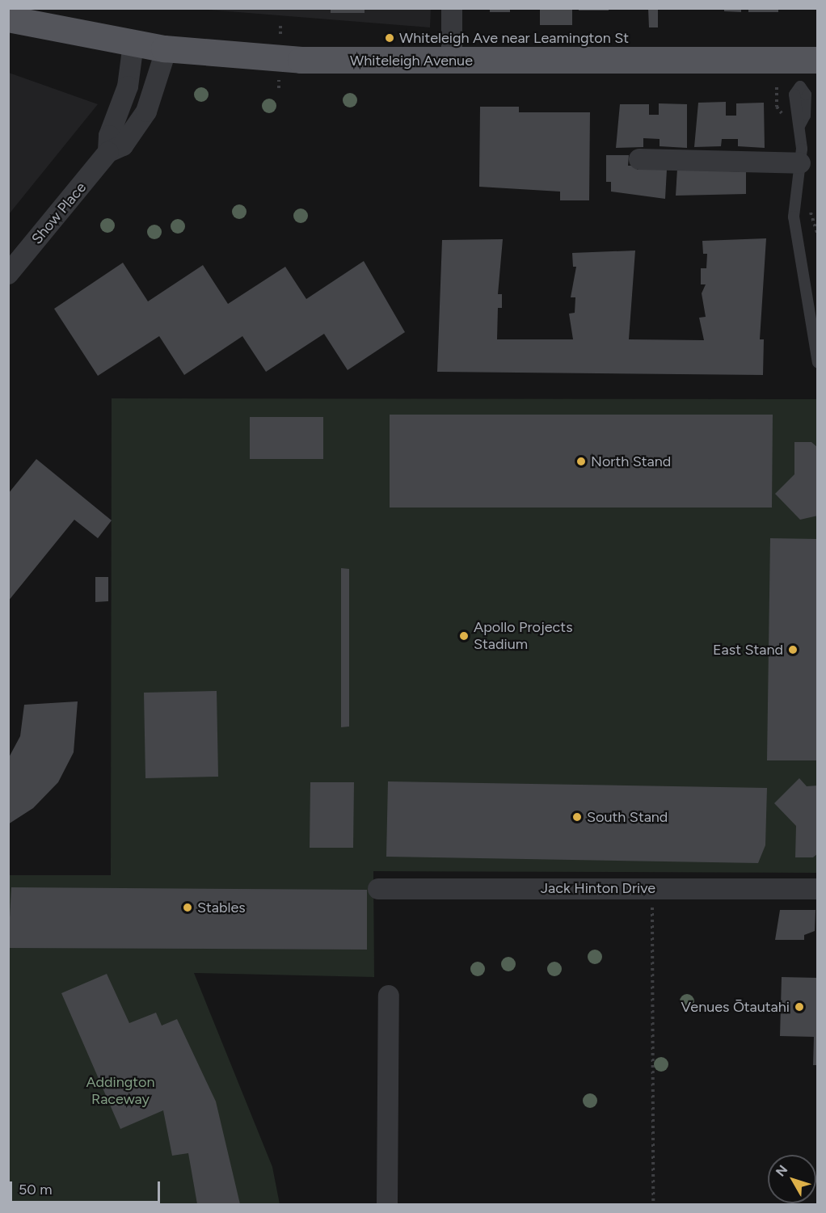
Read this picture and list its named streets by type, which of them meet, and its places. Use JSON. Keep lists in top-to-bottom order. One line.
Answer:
{"streets":{"main road":["Whiteleigh Avenue"],"street":["Show Place","Jack Hinton Drive"]},"crossings":[["Whiteleigh Avenue","Show Place"]],"parks":["Addington Raceway"],"places":["Whiteleigh Ave near Leamington St","North Stand","Apollo Projects Stadium","East Stand","South Stand","Stables","Venues Ōtautahi"],"scale_bar":"50 m","north":"top left"}
